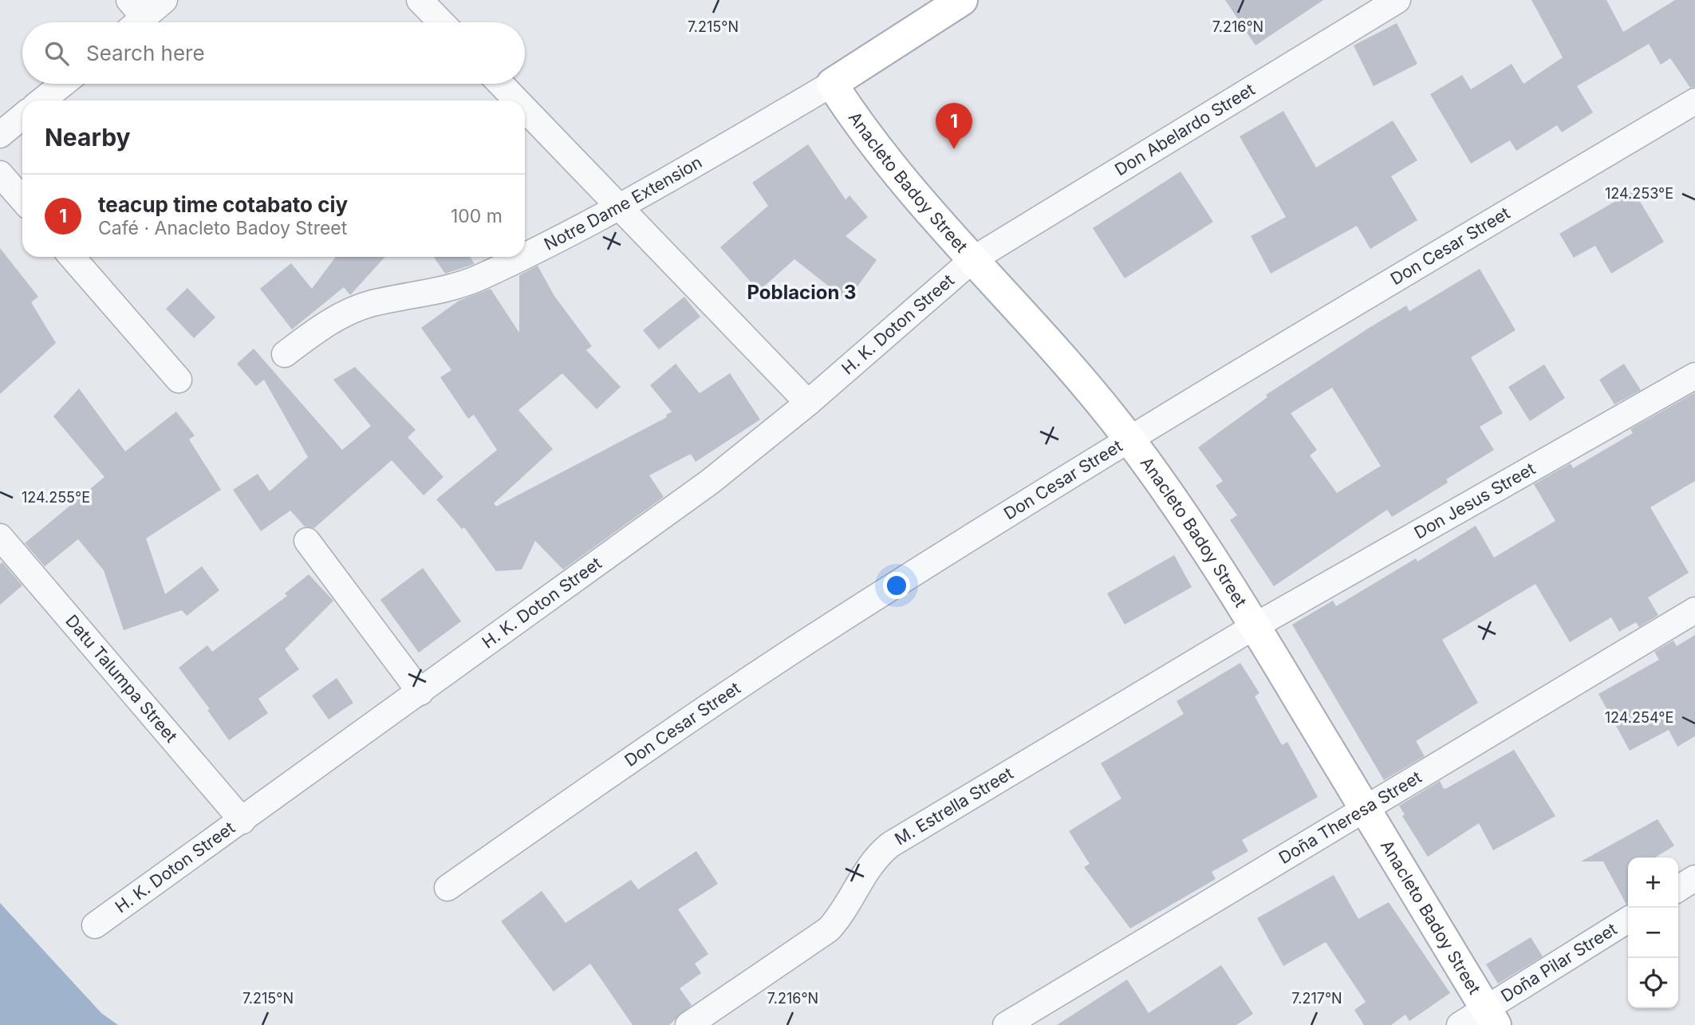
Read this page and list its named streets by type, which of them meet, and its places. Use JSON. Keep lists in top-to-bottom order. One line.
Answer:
{"streets":{"main road":["Anacleto Badoy Street"],"street":["Don Abelardo Street","Notre Dame Extension","Don Cesar Street","H. K. Doton Street","Don Jesus Street","Datu Talumpa Street","M. Estrella Street","Doña Theresa Street","Doña Pilar Street"]},"crossings":[["Don Abelardo Street","Anacleto Badoy Street"],["Don Abelardo Street","H. K. Doton Street"],["Anacleto Badoy Street","Notre Dame Extension"],["Anacleto Badoy Street","Don Cesar Street"],["Anacleto Badoy Street","H. K. Doton Street"],["Anacleto Badoy Street","Don Jesus Street"],["Anacleto Badoy Street","M. Estrella Street"],["Anacleto Badoy Street","Doña Theresa Street"],["Anacleto Badoy Street","Doña Pilar Street"],["H. K. Doton Street","Datu Talumpa Street"],["Don Jesus Street","M. Estrella Street"]],"districts":["Poblacion 3"],"page":{"search":"Search here","heading":"Nearby","pins":"1","list":[{"mark":"1","name":"teacup time cotabato ciy","note":"Café · Anacleto Badoy Street","value":"100 m"}],"map_buttons":["+","−"]},"coordinates":["7.215°N","7.216°N","124.253°E","124.255°E","124.254°E","7.217°N"]}
